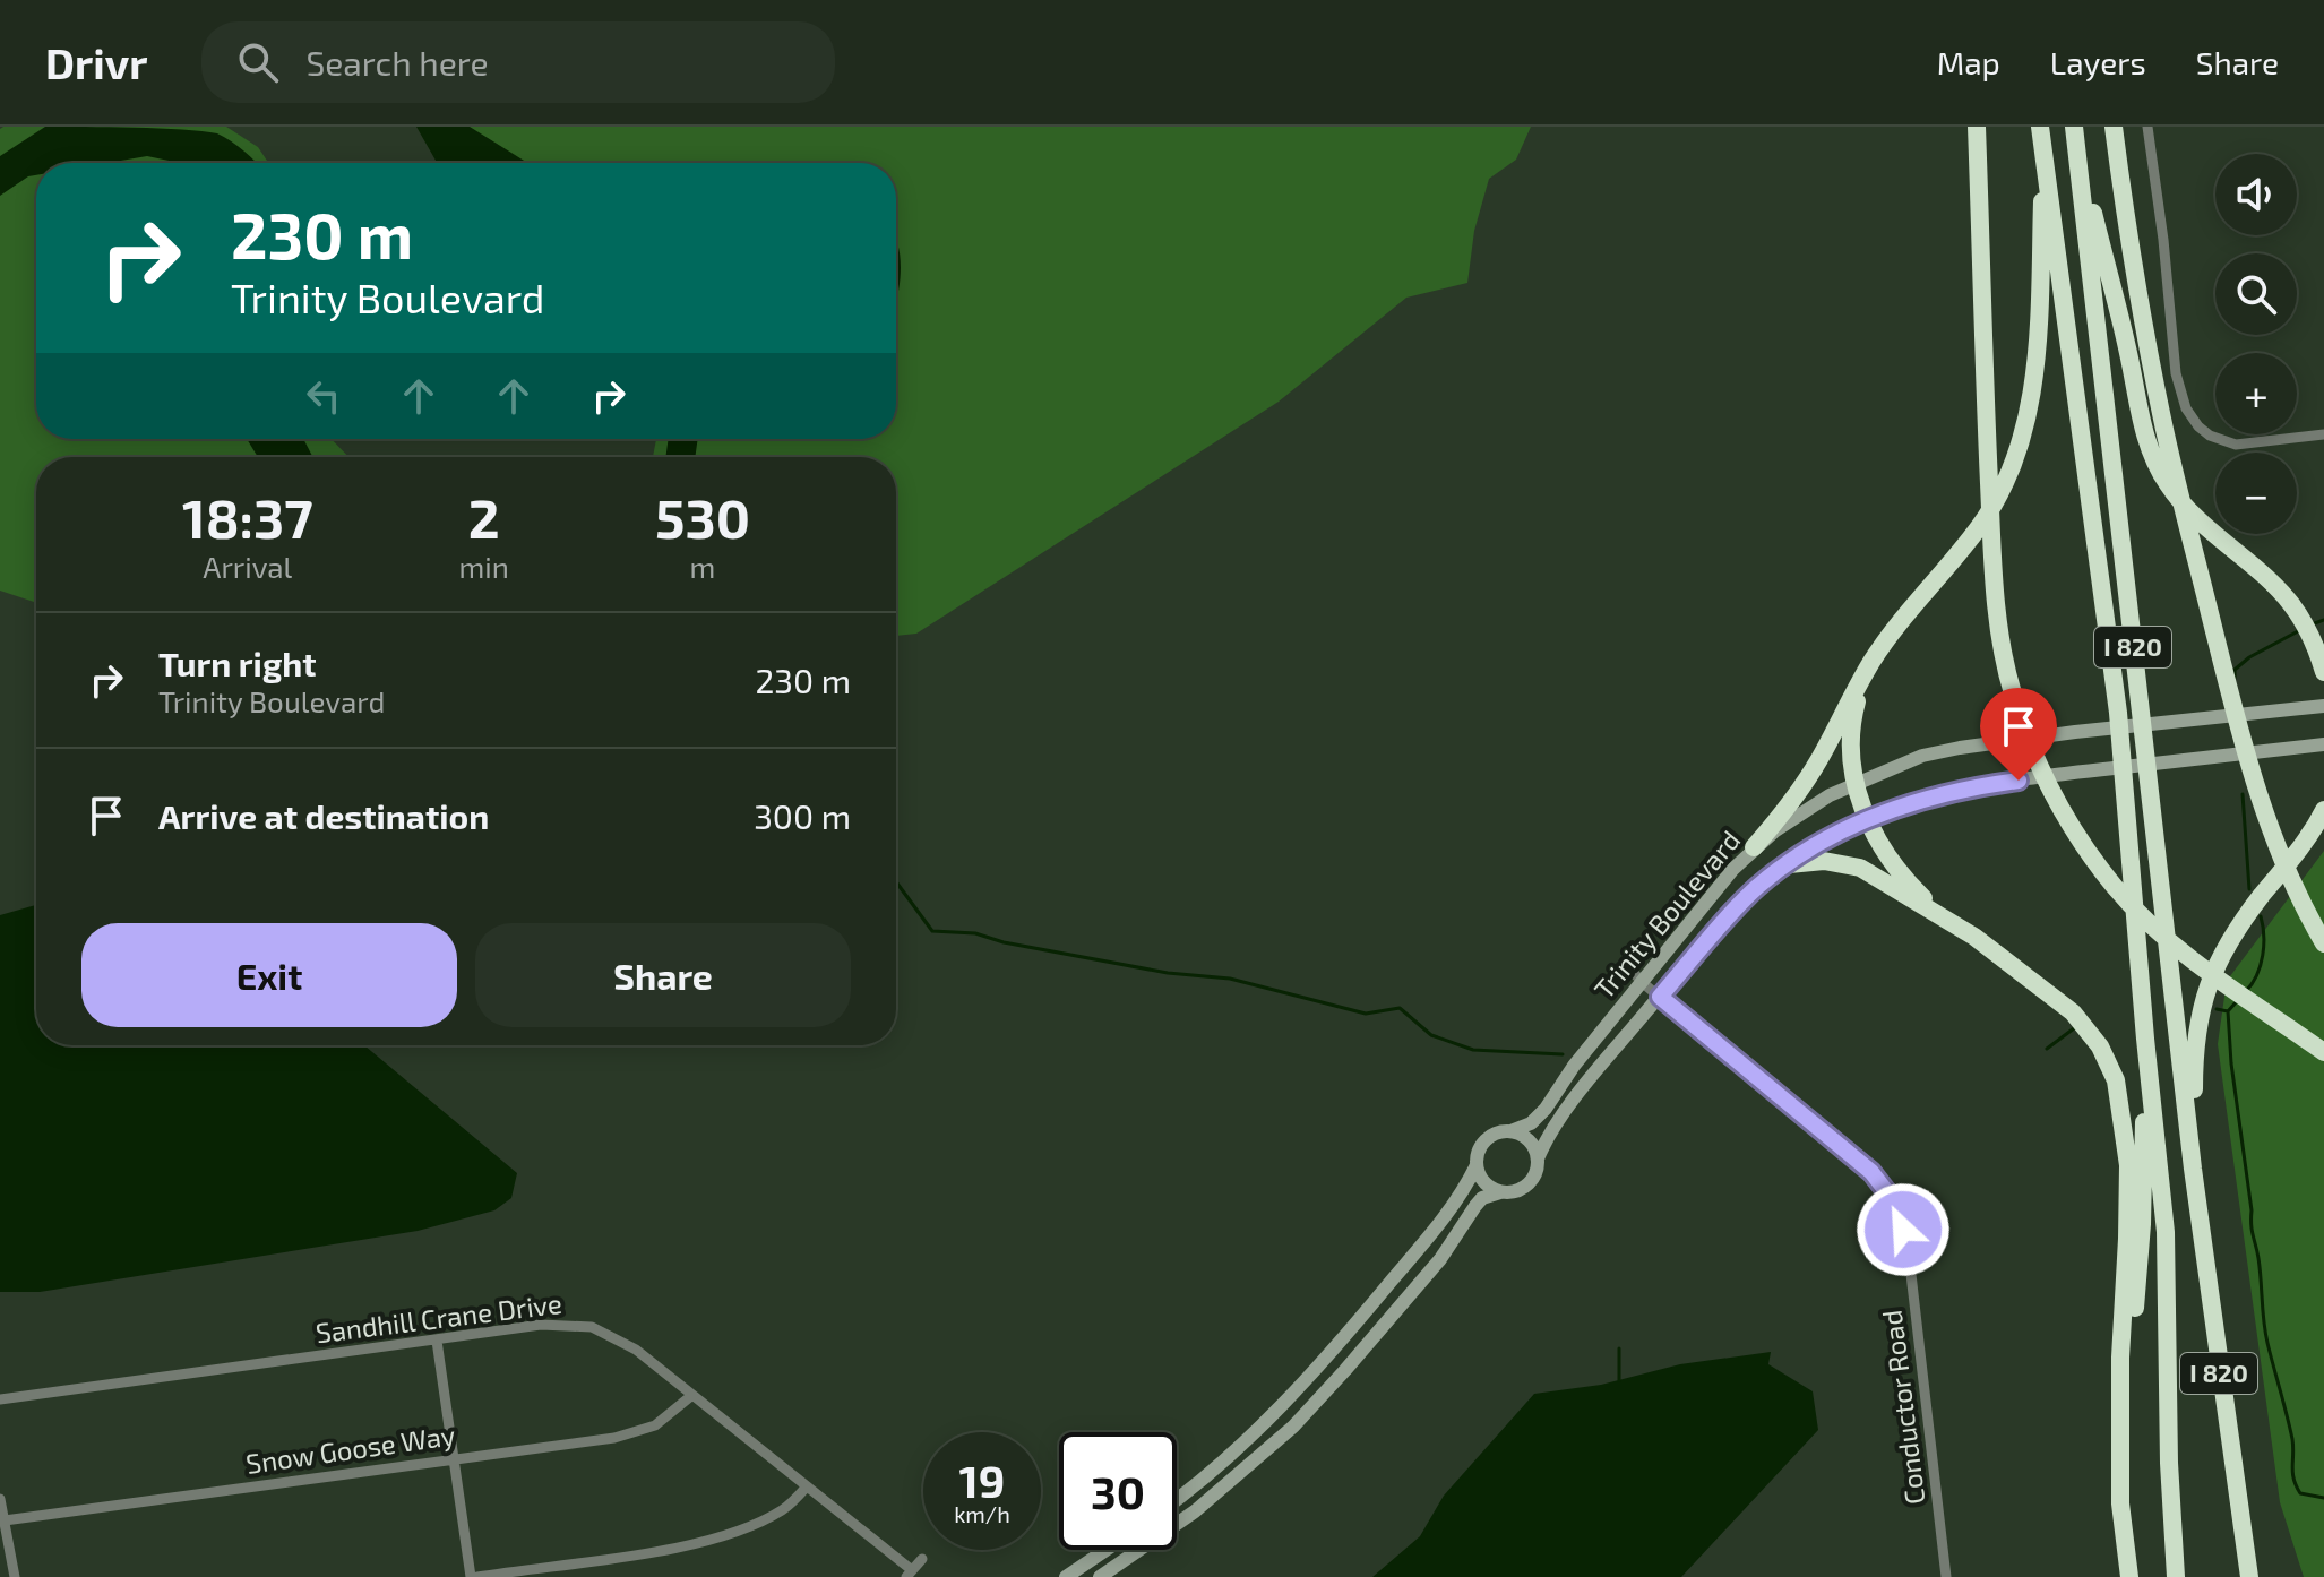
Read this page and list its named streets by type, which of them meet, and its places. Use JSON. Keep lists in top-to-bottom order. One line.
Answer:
{"streets":{"highway":["I 820"],"main road":["Trinity Boulevard"],"street":["Sandhill Crane Drive","Conductor Road","Snow Goose Way"]},"crossings":[["Trinity Boulevard","Conductor Road"],["Sandhill Crane Drive","Snow Goose Way"]],"page":{"header":"Drivr","search":"Search here","nav":["Map","Layers","Share"],"map_buttons":["+","−"],"turn":["230 m","Trinity Boulevard"],"eta":["18:37","Arrival","2","min","530","m"],"list":[{"name":"Turn right","note":"Trinity Boulevard","value":"230 m"},{"name":"Arrive at destination","value":"300 m"}],"buttons":["Exit","Share"],"speed":"19 km/h","limit":"30"}}
